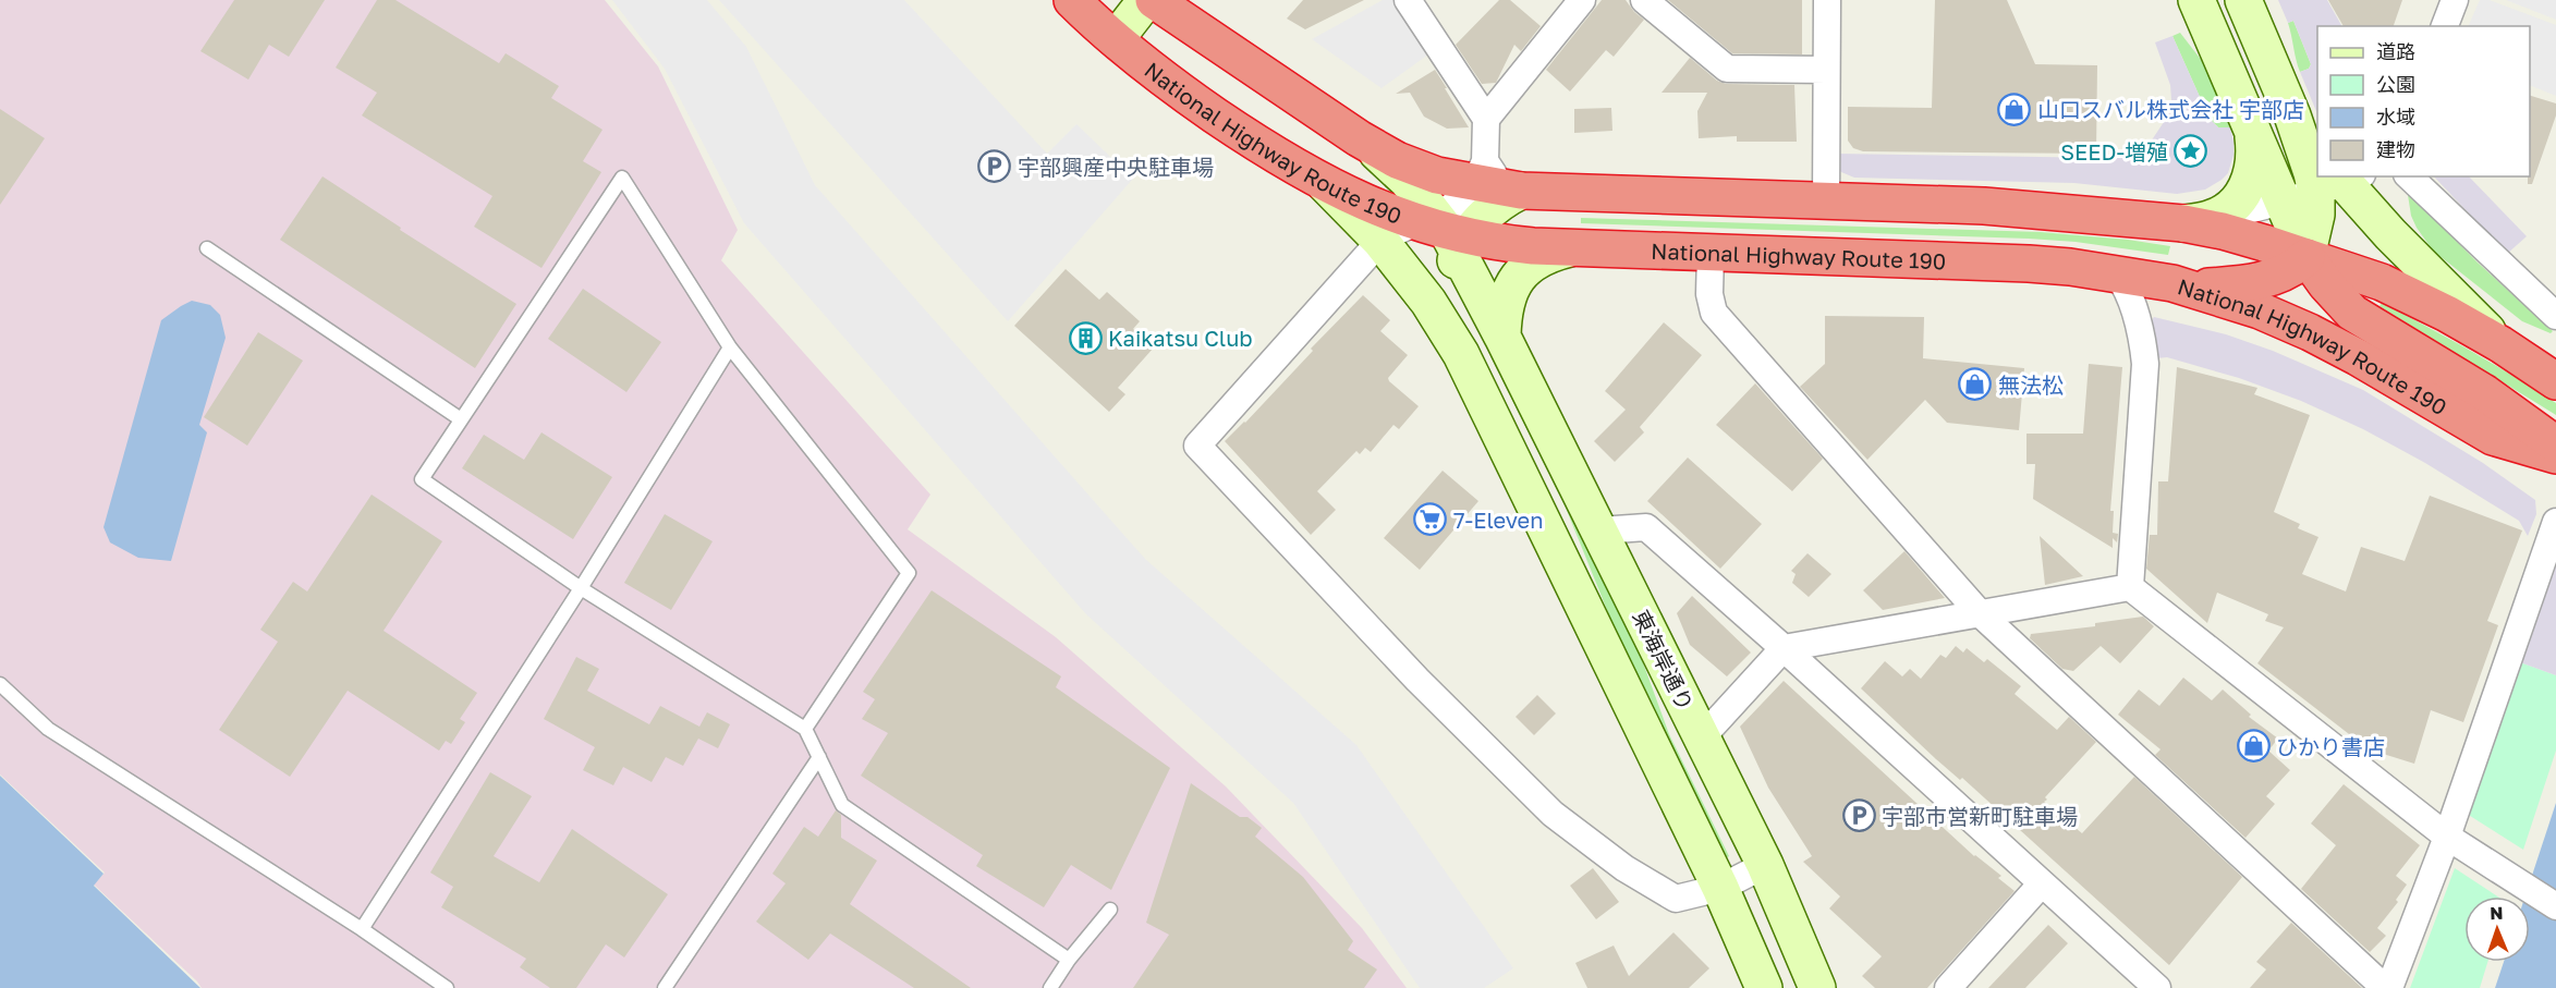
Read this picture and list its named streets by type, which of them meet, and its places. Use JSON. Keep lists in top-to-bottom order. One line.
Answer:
{"streets":{"highway":["National Highway Route 190"],"street":["東海岸通り"]},"crossings":[["National Highway Route 190","東海岸通り"]],"places":{"shop":["山口スバル株式会社 宇部店","無法松","ひかり書店"],"place":["SEED-増殖"],"parking":["宇部興産中央駐車場","宇部市営新町駐車場"],"building":["Kaikatsu Club"],"supermarket":["7-Eleven"]},"legend":["道路","公園","水域","建物"],"north":"top"}
